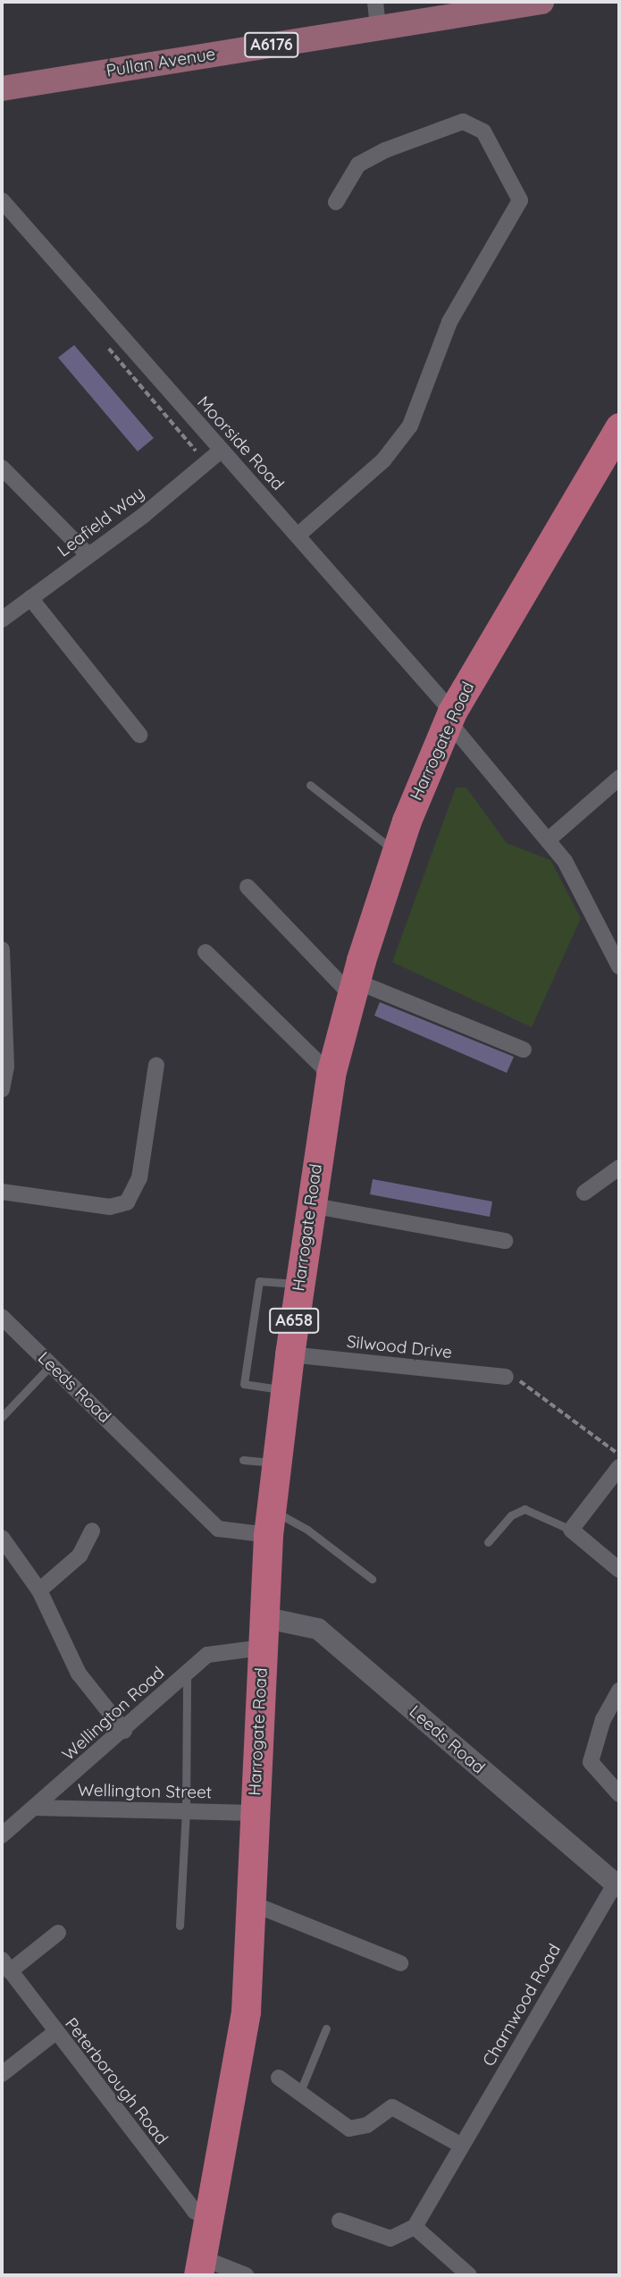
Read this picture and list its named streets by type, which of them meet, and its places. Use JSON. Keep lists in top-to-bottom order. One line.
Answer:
{"streets":{"highway":["Harrogate Road","A658"],"main road":["A6176","Pullan Avenue"],"street":["Moorside Road","Leafield Way","Silwood Drive","Leeds Road","Wellington Road","Wellington Street","Charnwood Road","Peterborough Road"]},"crossings":[["Moorside Road","Leafield Way"],["Moorside Road","Harrogate Road"],["Harrogate Road","Silwood Drive"],["Harrogate Road","Leeds Road"],["Harrogate Road","Wellington Road"],["Harrogate Road","Wellington Street"],["Harrogate Road","Peterborough Road"],["Leeds Road","Charnwood Road"],["Wellington Road","Wellington Street"]]}
